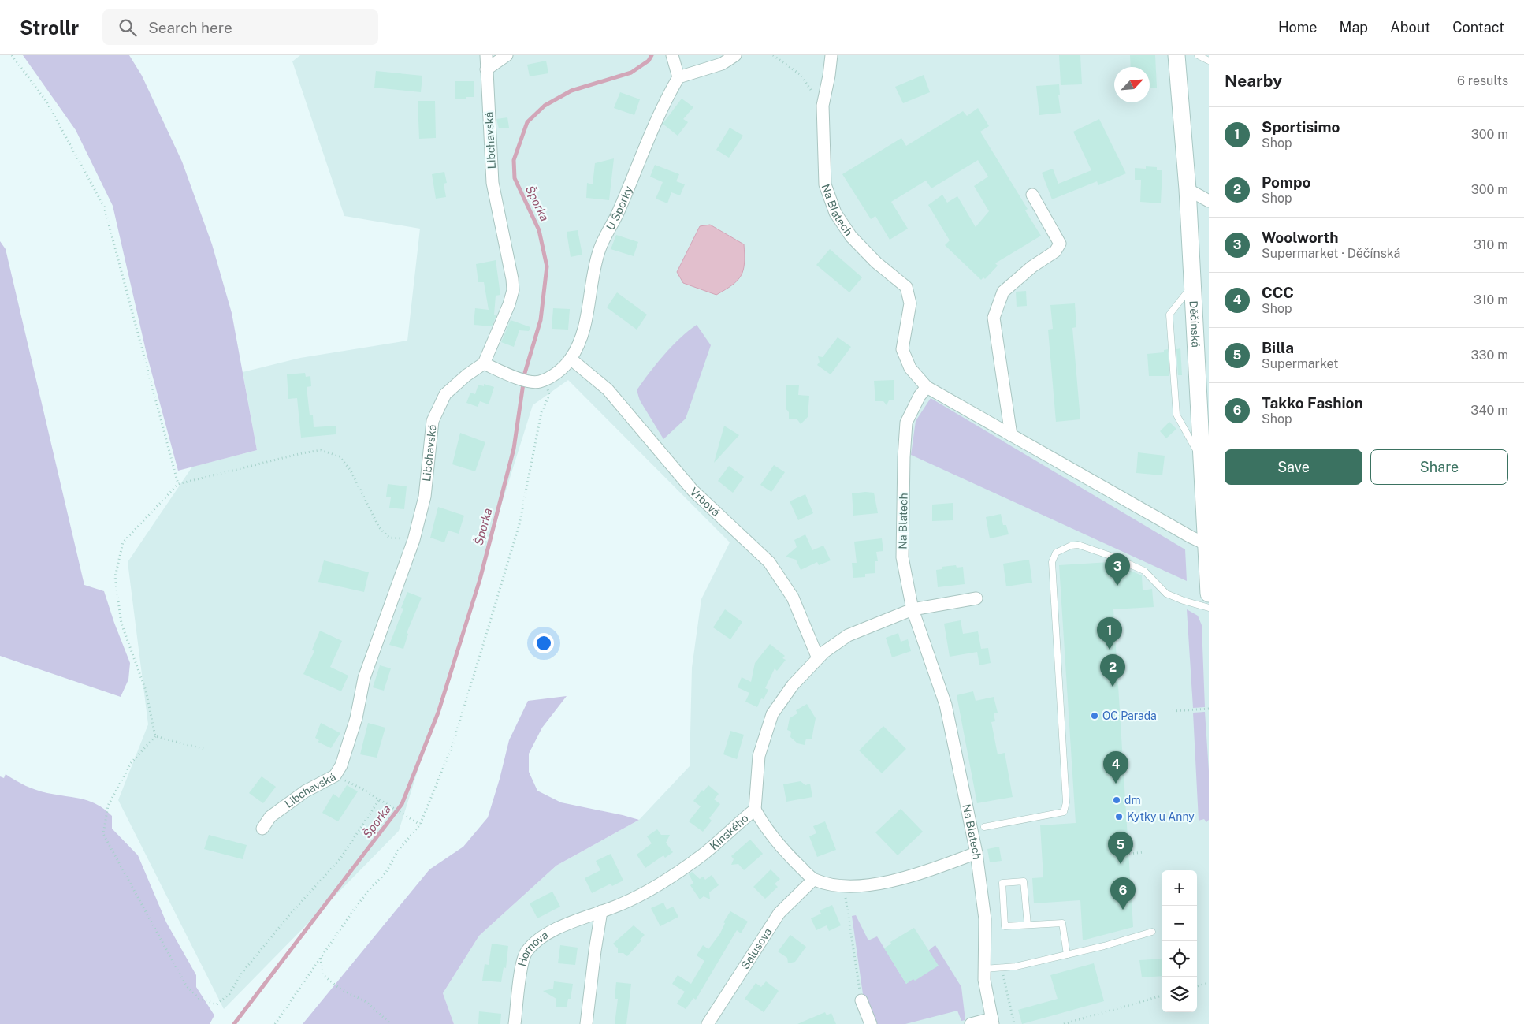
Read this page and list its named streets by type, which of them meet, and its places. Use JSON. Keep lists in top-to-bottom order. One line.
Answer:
{"streets":{"main road":["Děčínská"],"street":["Libchavská","U Šporky","Na Blatech","Vrbová","Kinského","Salusova","Hornova"]},"crossings":[["U Šporky","Vrbová"],["Na Blatech","Kinského"],["Vrbová","Kinského"],["Kinského","Hornova"]],"water":["Šporka"],"places":["OC Parada","dm","Kytky u Anny"],"north":"top right","page":{"header":"Strollr","search":"Search here","nav":["Home","Map","About","Contact"],"heading":["Nearby","6 results"],"list":[{"mark":"1","name":"Sportisimo","note":"Shop","value":"300 m"},{"mark":"2","name":"Pompo","note":"Shop","value":"300 m"},{"mark":"3","name":"Woolworth","note":"Supermarket · Děčínská","value":"310 m"},{"mark":"4","name":"CCC","note":"Shop","value":"310 m"},{"mark":"5","name":"Billa","note":"Supermarket","value":"330 m"},{"mark":"6","name":"Takko Fashion","note":"Shop","value":"340 m"}],"buttons":["Save","Share"],"pins":["3","1","2","4","5","6"],"map_buttons":["+","−"]}}
